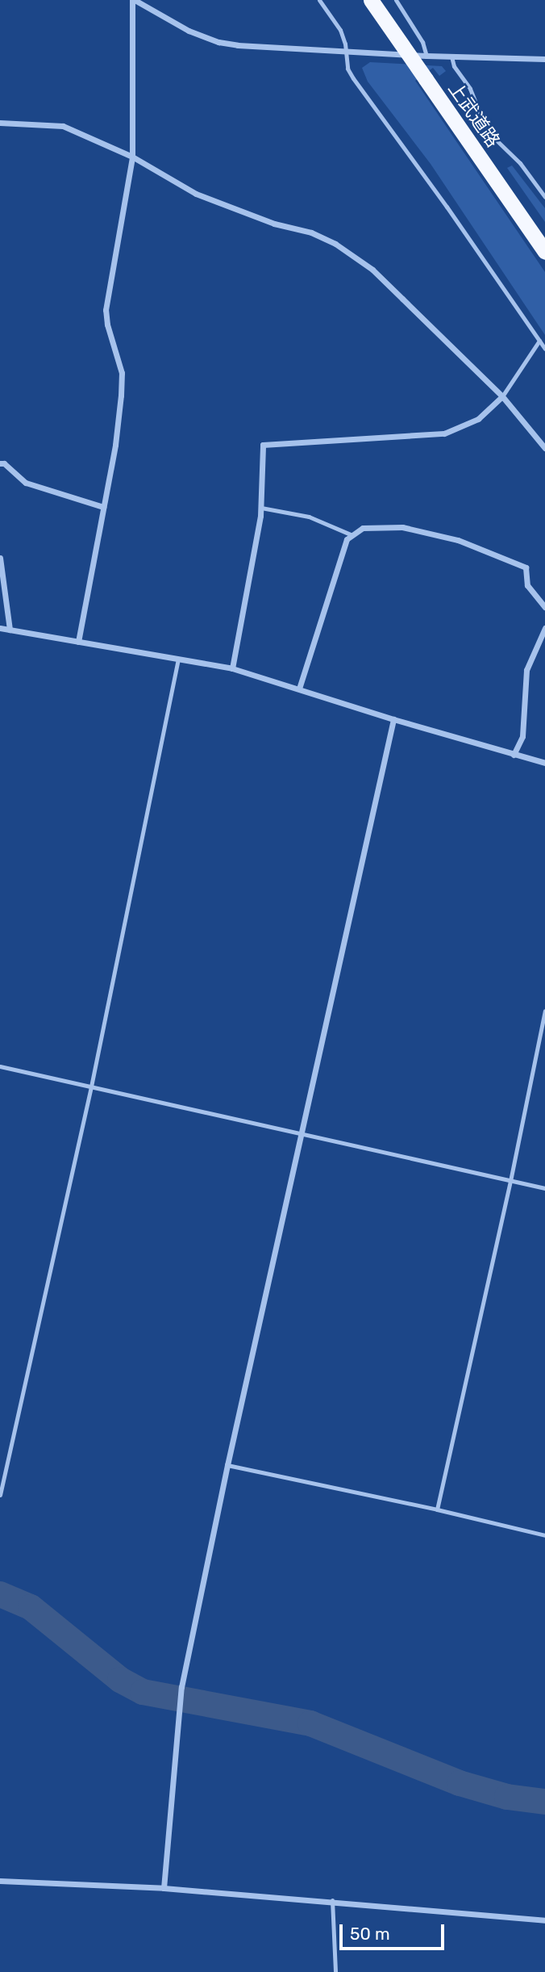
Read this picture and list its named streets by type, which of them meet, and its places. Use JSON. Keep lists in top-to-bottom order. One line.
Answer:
{"streets":{"highway":["上武道路"]},"scale_bar":"50 m"}
